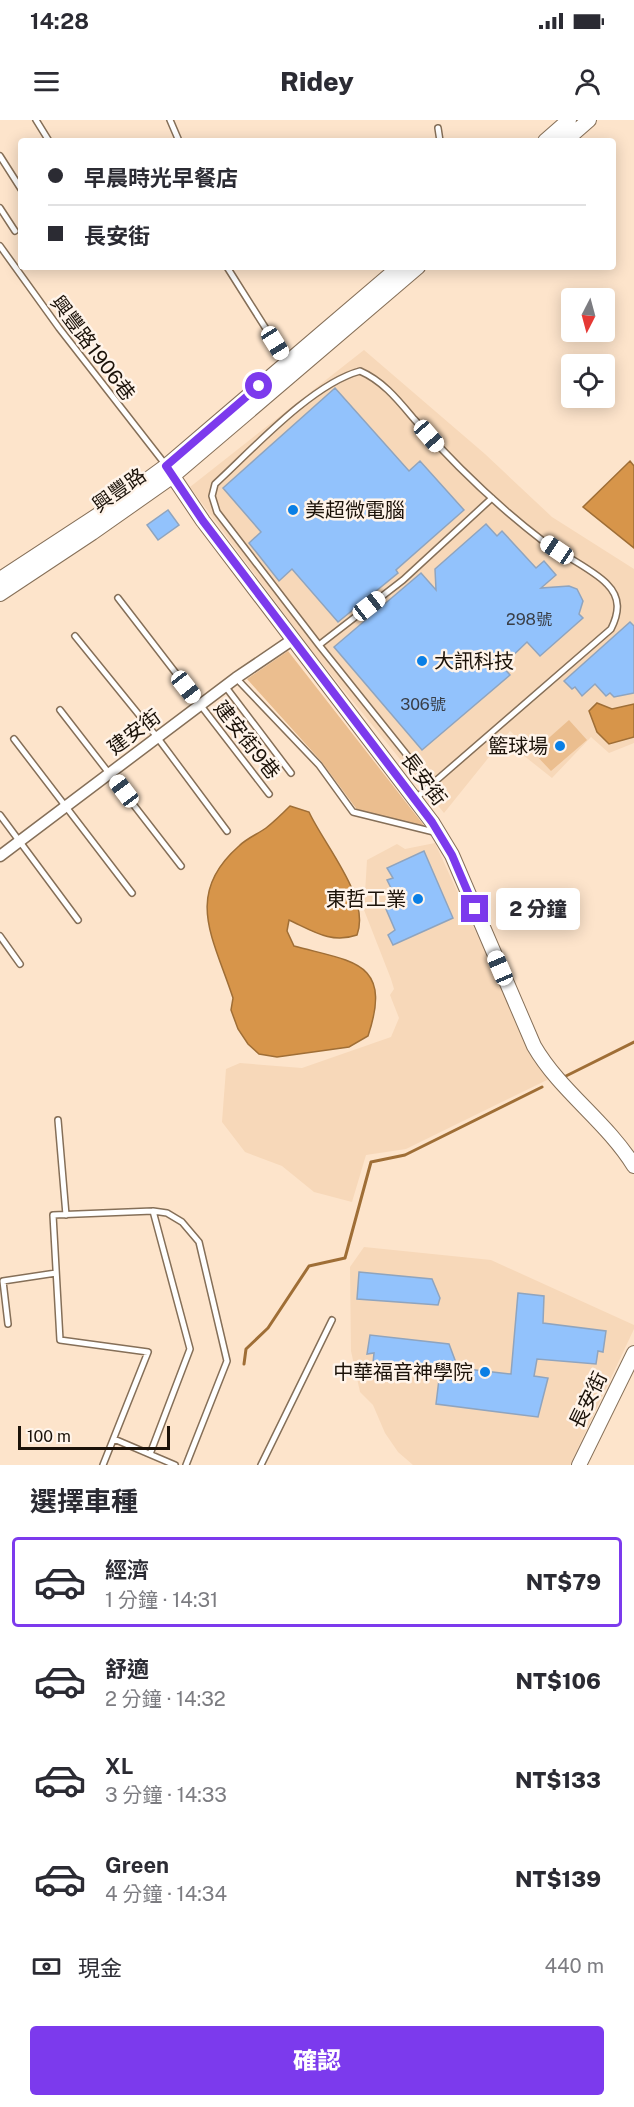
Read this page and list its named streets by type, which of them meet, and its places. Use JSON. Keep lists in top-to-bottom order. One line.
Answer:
{"streets":{"main road":["興豐路","長安街"],"street":["建安街"],"lane":["興豐路1906巷","建安街9巷"]},"crossings":[["興豐路1906巷","興豐路"],["興豐路1906巷","長安街"],["興豐路","長安街"],["建安街","建安街9巷"],["建安街","長安街"]],"places":["美超微電腦","大訊科技","籃球場","東哲工業","中華福音神學院"],"house_numbers":["298號","306號"],"scale_bar":"100 m","north":"bottom","page":{"status":"14:28","header":"Ridey","banner":["早晨時光早餐店","長安街"],"bubble":"2 分鐘","scale":"100 m","heading":"選擇車種","list":[{"name":"經濟","note":"1 分鐘 · 14:31","value":"NT$79"},{"name":"舒適","note":"2 分鐘 · 14:32","value":"NT$106"},{"name":"XL","note":"3 分鐘 · 14:33","value":"NT$133"},{"name":"Green","note":"4 分鐘 · 14:34","value":"NT$139"}],"pay":["現金","440 m"],"buttons":"確認"}}
